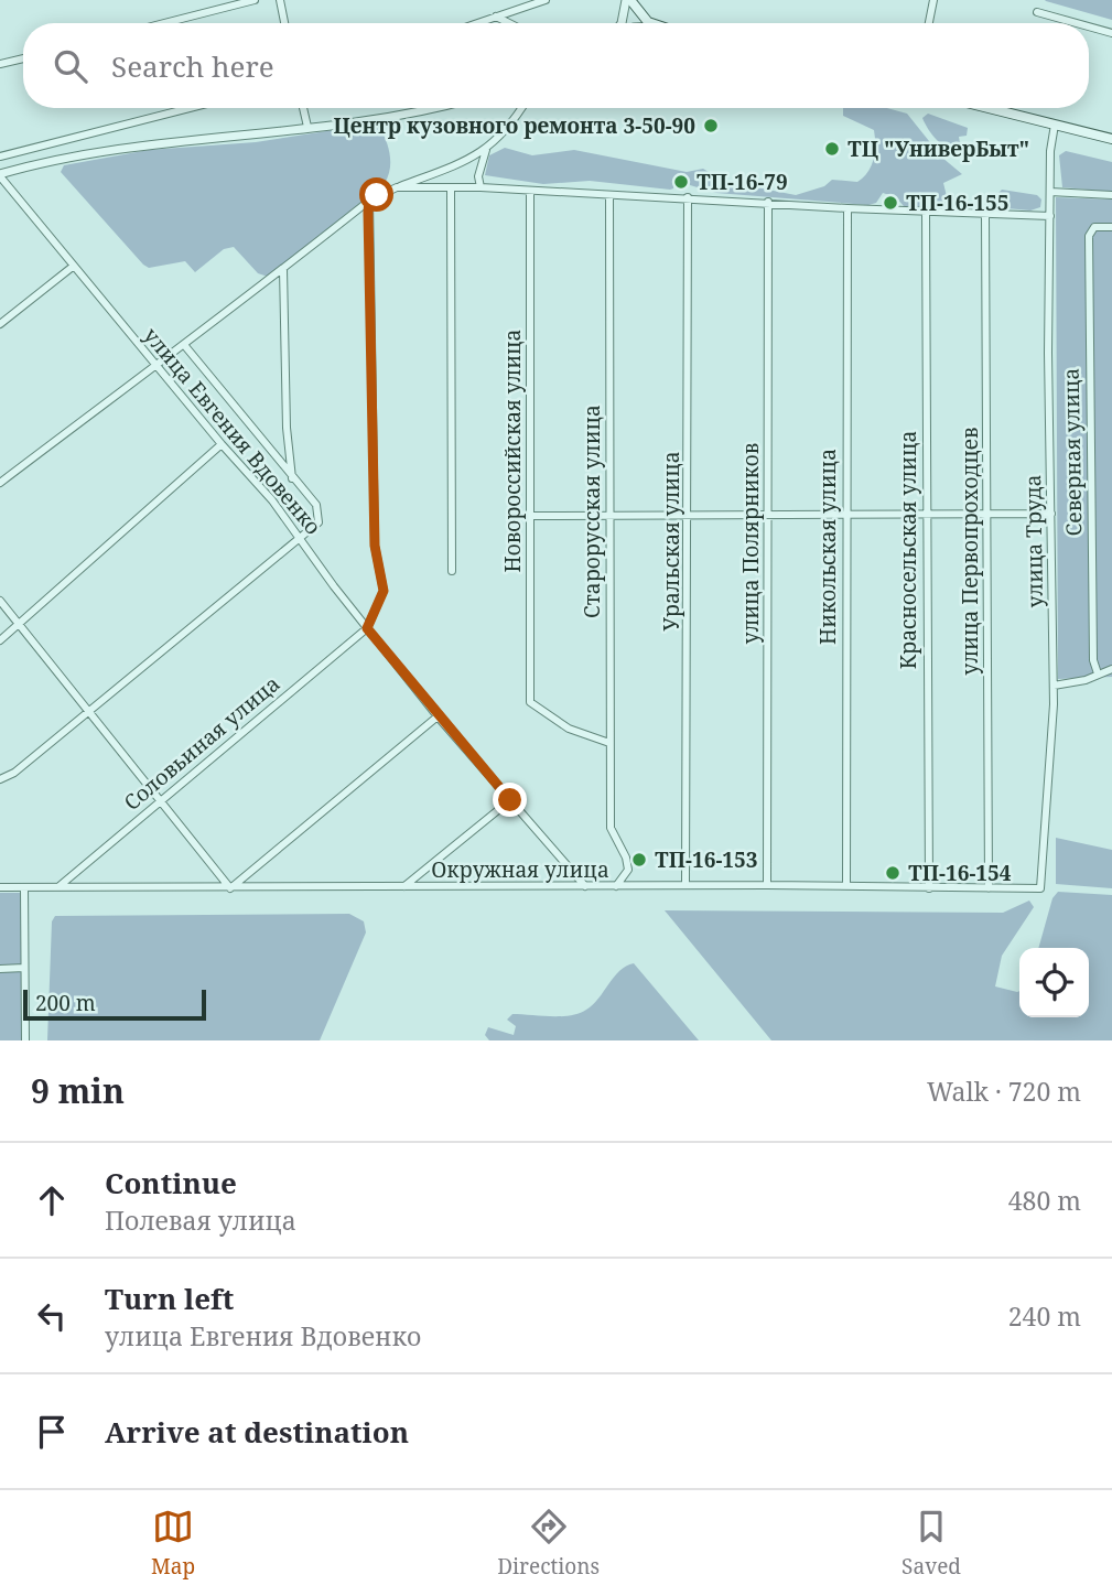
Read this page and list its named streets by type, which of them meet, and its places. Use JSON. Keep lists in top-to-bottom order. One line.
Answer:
{"streets":{"street":["улица Евгения Вдовенко","Новороссийская улица","Северная улица","Старорусская улица","Уральская улица","улица Труда","улица Полярников","Никольская улица","Красносельская улица","улица Первопроходцев","Соловьиная улица","Окружная улица"]},"crossings":[["улица Евгения Вдовенко","Соловьиная улица"],["улица Евгения Вдовенко","Окружная улица"],["Новороссийская улица","Старорусская улица"],["Старорусская улица","Окружная улица"],["Уральская улица","Окружная улица"],["улица Труда","Окружная улица"],["улица Полярников","Окружная улица"],["Никольская улица","Окружная улица"],["Красносельская улица","Окружная улица"],["улица Первопроходцев","Окружная улица"],["Соловьиная улица","Окружная улица"]],"places":["Центр кузовного ремонта 3-50-90","ТЦ \"УниверБыт\"","ТП-16-79","ТП-16-155","ТП-16-153","ТП-16-154"],"scale_bar":"200 m","page":{"search":"Search here","scale":"200 m","heading":["9 min","Walk · 720 m"],"list":[["Continue","Полевая улица","480 m"],["Turn left","улица Евгения Вдовенко","240 m"],"Arrive at destination"],"nav":["Map","Directions","Saved"]}}
